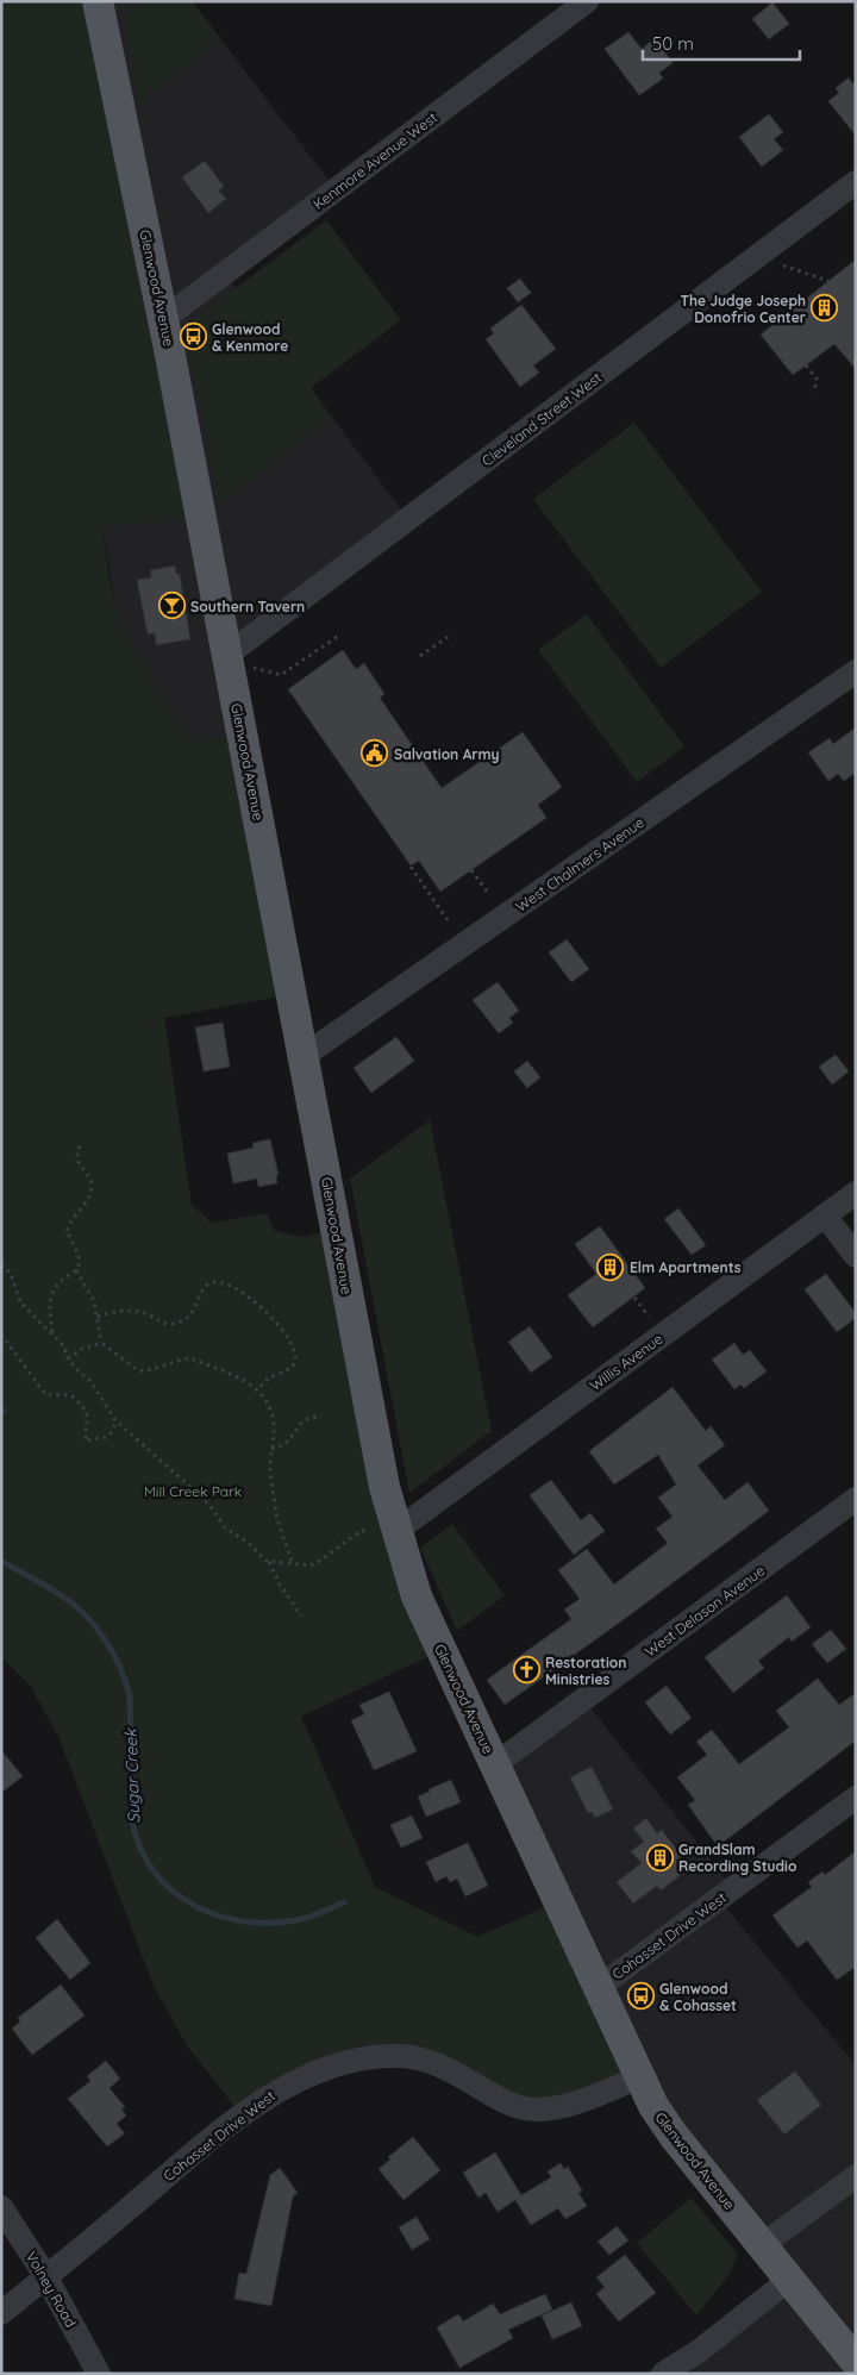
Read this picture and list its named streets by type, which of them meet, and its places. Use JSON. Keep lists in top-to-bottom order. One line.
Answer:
{"streets":{"main road":["Glenwood Avenue"],"street":["Kenmore Avenue West","Cleveland Street West","West Chalmers Avenue","Willis Avenue","West Delason Avenue","Cohasset Drive West","Volney Road"]},"crossings":[["Kenmore Avenue West","Glenwood Avenue"],["Glenwood Avenue","Cleveland Street West"],["Glenwood Avenue","West Chalmers Avenue"],["Glenwood Avenue","Willis Avenue"],["Glenwood Avenue","West Delason Avenue"],["Glenwood Avenue","Cohasset Drive West"],["Cohasset Drive West","Volney Road"]],"water":["Sugar Creek"],"parks":["Mill Creek Park"],"places":{"building":["The Judge Joseph Donofrio Center","Elm Apartments","GrandSlam Recording Studio"],"bus stop":["Glenwood & Kenmore","Glenwood & Cohasset"],"bar":["Southern Tavern"],"public building":["Salvation Army"],"church":["Restoration Ministries"]},"scale_bar":"50 m"}
